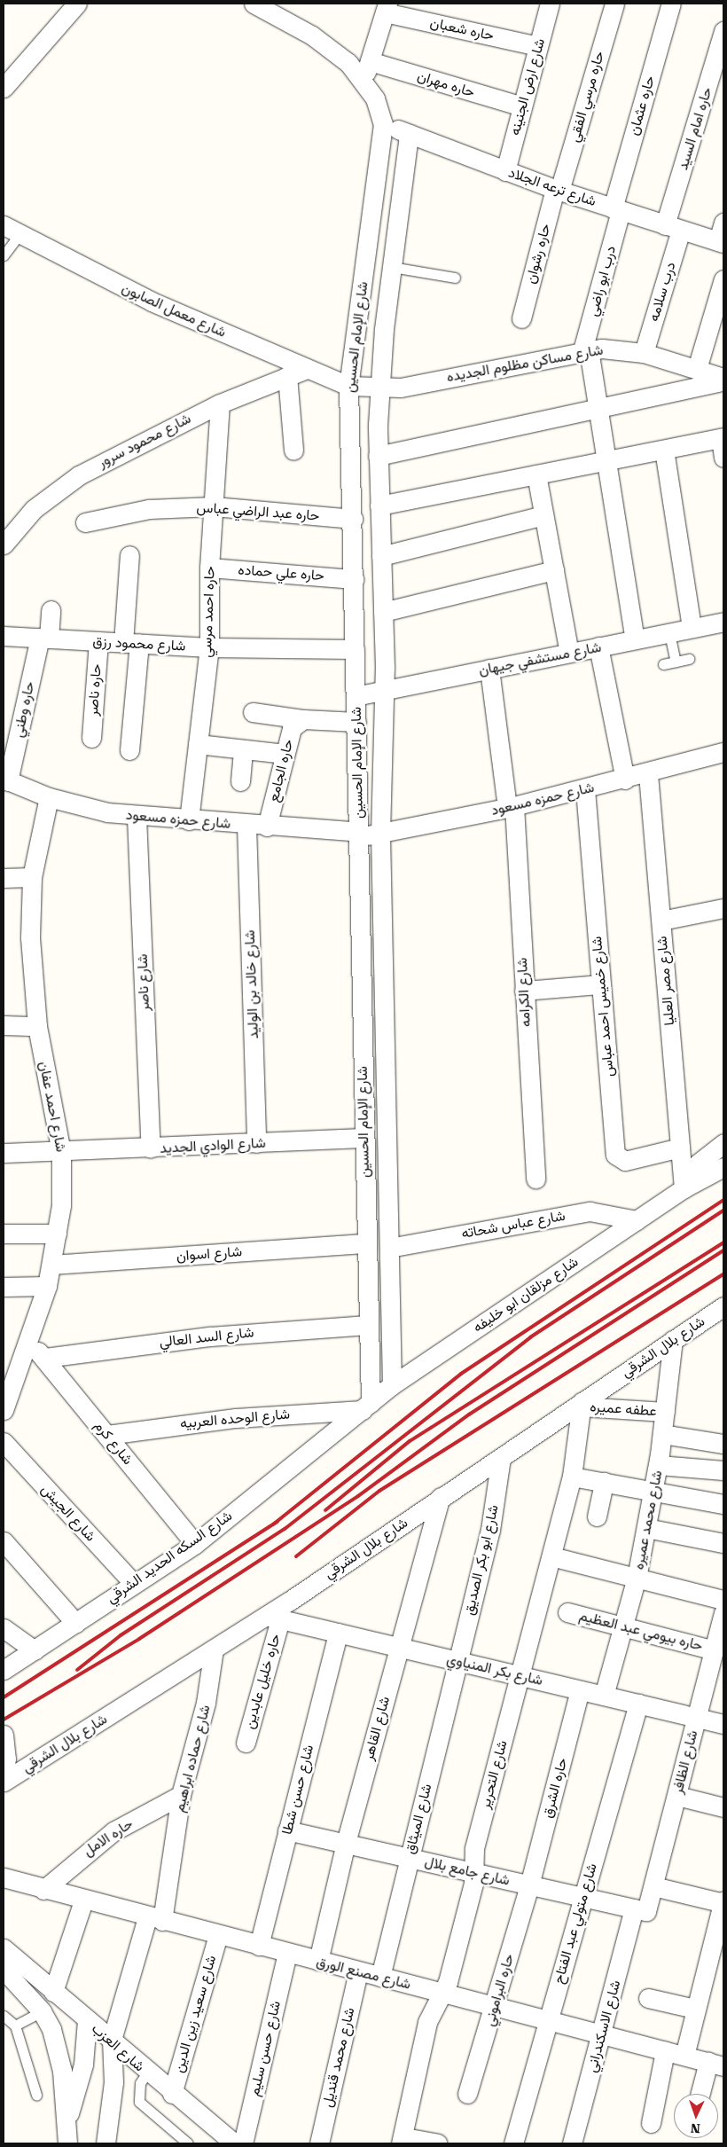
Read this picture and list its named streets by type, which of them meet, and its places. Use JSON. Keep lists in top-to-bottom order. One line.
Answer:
{"streets":{"street":["حاره شعبان","حاره مهران","شارع ارض الجنينه","حاره مرسي الفقي","حاره عثمان","حاره امام السيد","شارع ترعه الجلاد","حاره رشوان","درب ابو راضي","درب سلامه","شارع معمل الصابون","شارع الإمام الحسين","شارع مساكن مظلوم الجديده","شارع محمود سرور","حاره عبد الراضي عباس","حاره علي حماده","حاره احمد مرسي","شارع محمود رزق","شارع مستشفي جيهان","حاره ناصر","حاره وطني","حاره الجامع","شارع حمزه مسعود","شارع مصر العليا","شارع ناصر","شارع خالد بن الوليد","شارع الكرامه","شارع خميس احمد عباس","شارع احمد عفان","شارع الوادي الجديد","شارع عباس شحاته","شارع اسوان","شارع مزلقان ابو خليفه","شارع السد العالي","شارع بلال الشرقي","عطفه عميره","شارع الوحده العربيه","شارع كرم","شارع الجيش","شارع محمد عميره","شارع السكه الحديد الشرقي","شارع ابو بكر الصديق","حاره بيومي عبد العظيم","شارع بكر المنياوي","حاره خليل عابدين","شارع القاهر","شارع حماده ابراهيم","شارع الظافر","شارع التحرير","حاره الشرق","شارع حسن شطا","شارع الميثاق","حاره الامل","شارع جامع بلال","شارع متولي عبد الفتاح","شارع مصنع الورق","حاره البراموني","شارع سعيد زين الدين","شارع الاسكندراني","شارع العزب","شارع حسن سليم","شارع محمد قنديل"]},"crossings":[["حاره شعبان","شارع ارض الجنينه"],["حاره مهران","شارع ارض الجنينه"],["شارع ارض الجنينه","شارع ترعه الجلاد"],["حاره مرسي الفقي","شارع ترعه الجلاد"],["حاره مرسي الفقي","حاره رشوان"],["حاره عثمان","شارع ترعه الجلاد"],["حاره عثمان","درب ابو راضي"],["حاره امام السيد","شارع ترعه الجلاد"],["حاره امام السيد","درب سلامه"],["شارع ترعه الجلاد","حاره رشوان"],["شارع ترعه الجلاد","درب ابو راضي"],["شارع ترعه الجلاد","درب سلامه"],["شارع ترعه الجلاد","شارع الإمام الحسين"],["درب ابو راضي","شارع مساكن مظلوم الجديده"],["درب سلامه","شارع مساكن مظلوم الجديده"],["شارع معمل الصابون","شارع الإمام الحسين"],["شارع معمل الصابون","شارع مساكن مظلوم الجديده"],["شارع معمل الصابون","شارع محمود سرور"],["شارع الإمام الحسين","شارع مساكن مظلوم الجديده"],["شارع الإمام الحسين","حاره عبد الراضي عباس"],["شارع الإمام الحسين","حاره علي حماده"],["شارع الإمام الحسين","شارع محمود رزق"],["شارع الإمام الحسين","شارع مستشفي جيهان"],["شارع الإمام الحسين","شارع حمزه مسعود"],["شارع الإمام الحسين","شارع الوادي الجديد"],["شارع الإمام الحسين","شارع عباس شحاته"],["شارع الإمام الحسين","شارع اسوان"],["شارع الإمام الحسين","شارع مزلقان ابو خليفه"],["شارع الإمام الحسين","شارع السد العالي"],["شارع الإمام الحسين","شارع الوحده العربيه"],["شارع الإمام الحسين","شارع السكه الحديد الشرقي"],["شارع محمود سرور","حاره احمد مرسي"],["حاره عبد الراضي عباس","حاره احمد مرسي"],["حاره علي حماده","حاره احمد مرسي"],["حاره احمد مرسي","شارع محمود رزق"],["حاره احمد مرسي","شارع حمزه مسعود"],["شارع محمود رزق","حاره ناصر"],["شارع محمود رزق","حاره وطني"],["شارع مستشفي جيهان","شارع الكرامه"],["حاره وطني","شارع حمزه مسعود"],["حاره الجامع","شارع حمزه مسعود"],["شارع حمزه مسعود","شارع مصر العليا"],["شارع حمزه مسعود","شارع ناصر"],["شارع حمزه مسعود","شارع خالد بن الوليد"],["شارع حمزه مسعود","شارع الكرامه"],["شارع حمزه مسعود","شارع خميس احمد عباس"],["شارع حمزه مسعود","شارع احمد عفان"],["شارع مصر العليا","شارع خميس احمد عباس"],["شارع مصر العليا","شارع مزلقان ابو خليفه"],["شارع ناصر","شارع الوادي الجديد"],["شارع خالد بن الوليد","شارع الوادي الجديد"],["شارع احمد عفان","شارع الوادي الجديد"],["شارع احمد عفان","شارع اسوان"],["شارع احمد عفان","شارع كرم"],["شارع عباس شحاته","شارع مزلقان ابو خليفه"],["شارع مزلقان ابو خليفه","شارع الوحده العربيه"],["شارع مزلقان ابو خليفه","شارع السكه الحديد الشرقي"],["شارع السد العالي","شارع كرم"],["شارع بلال الشرقي","عطفه عميره"],["شارع بلال الشرقي","شارع محمد عميره"],["شارع بلال الشرقي","شارع ابو بكر الصديق"],["شارع بلال الشرقي","شارع بكر المنياوي"],["شارع بلال الشرقي","حاره خليل عابدين"],["شارع بلال الشرقي","شارع القاهر"],["شارع بلال الشرقي","شارع حماده ابراهيم"],["شارع بلال الشرقي","شارع التحرير"],["عطفه عميره","شارع محمد عميره"],["عطفه عميره","شارع التحرير"],["شارع الوحده العربيه","شارع كرم"],["شارع الوحده العربيه","شارع السكه الحديد الشرقي"],["شارع كرم","شارع السكه الحديد الشرقي"],["شارع الجيش","شارع السكه الحديد الشرقي"],["شارع محمد عميره","حاره بيومي عبد العظيم"],["شارع محمد عميره","شارع بكر المنياوي"],["شارع ابو بكر الصديق","شارع بكر المنياوي"],["شارع ابو بكر الصديق","شارع الميثاق"],["حاره بيومي عبد العظيم","شارع الظافر"],["شارع بكر المنياوي","حاره خليل عابدين"],["شارع بكر المنياوي","شارع القاهر"],["شارع بكر المنياوي","شارع الظافر"],["شارع بكر المنياوي","شارع التحرير"],["شارع بكر المنياوي","حاره الشرق"],["شارع بكر المنياوي","شارع حسن شطا"],["شارع بكر المنياوي","شارع الميثاق"],["شارع بكر المنياوي","شارع متولي عبد الفتاح"],["شارع القاهر","شارع جامع بلال"],["شارع القاهر","شارع مصنع الورق"],["شارع حماده ابراهيم","حاره الامل"],["شارع حماده ابراهيم","شارع مصنع الورق"],["شارع حماده ابراهيم","شارع العزب"],["شارع الظافر","شارع جامع بلال"],["شارع الظافر","شارع الاسكندراني"],["شارع التحرير","شارع جامع بلال"],["شارع التحرير","شارع مصنع الورق"],["حاره الشرق","شارع جامع بلال"],["حاره الشرق","حاره البراموني"],["شارع حسن شطا","شارع جامع بلال"],["شارع حسن شطا","شارع مصنع الورق"],["شارع الميثاق","شارع جامع بلال"],["شارع الميثاق","شارع مصنع الورق"],["حاره الامل","شارع مصنع الورق"],["شارع جامع بلال","شارع متولي عبد الفتاح"],["شارع جامع بلال","حاره البراموني"],["شارع جامع بلال","شارع الاسكندراني"],["شارع متولي عبد الفتاح","شارع مصنع الورق"],["شارع مصنع الورق","حاره البراموني"],["شارع مصنع الورق","شارع سعيد زين الدين"],["شارع مصنع الورق","شارع الاسكندراني"],["شارع مصنع الورق","شارع حسن سليم"],["شارع مصنع الورق","شارع محمد قنديل"],["شارع سعيد زين الدين","شارع العزب"]],"north":"bottom"}
